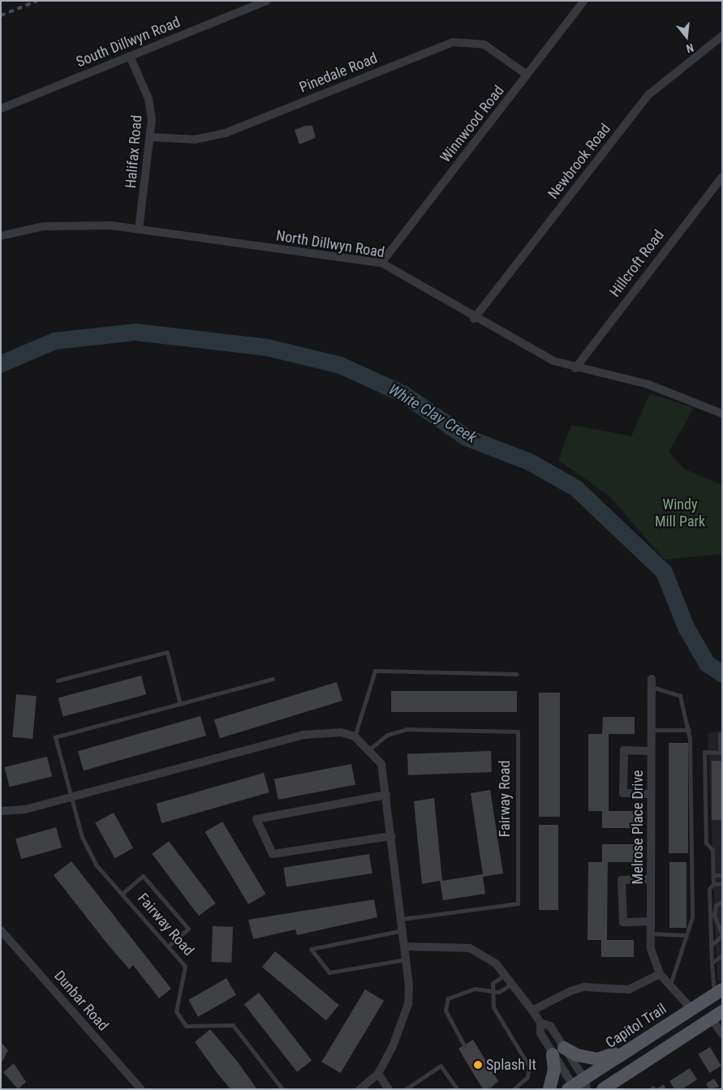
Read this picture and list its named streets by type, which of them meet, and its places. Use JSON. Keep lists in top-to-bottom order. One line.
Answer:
{"streets":{"main road":["Capitol Trail"],"street":["South Dillwyn Road","Pinedale Road","Winnwood Road","Halifax Road","Newbrook Road","North Dillwyn Road","Hillcroft Road","Melrose Place Drive","Dunbar Road"],"lane":["Fairway Road"]},"crossings":[["South Dillwyn Road","Halifax Road"],["Pinedale Road","Winnwood Road"],["Pinedale Road","Halifax Road"],["Winnwood Road","North Dillwyn Road"],["Halifax Road","North Dillwyn Road"],["Newbrook Road","North Dillwyn Road"],["North Dillwyn Road","Hillcroft Road"],["Melrose Place Drive","Capitol Trail"]],"water":["White Clay Creek"],"parks":["Windy Mill Park"],"places":["Splash It"],"north":"bottom"}
